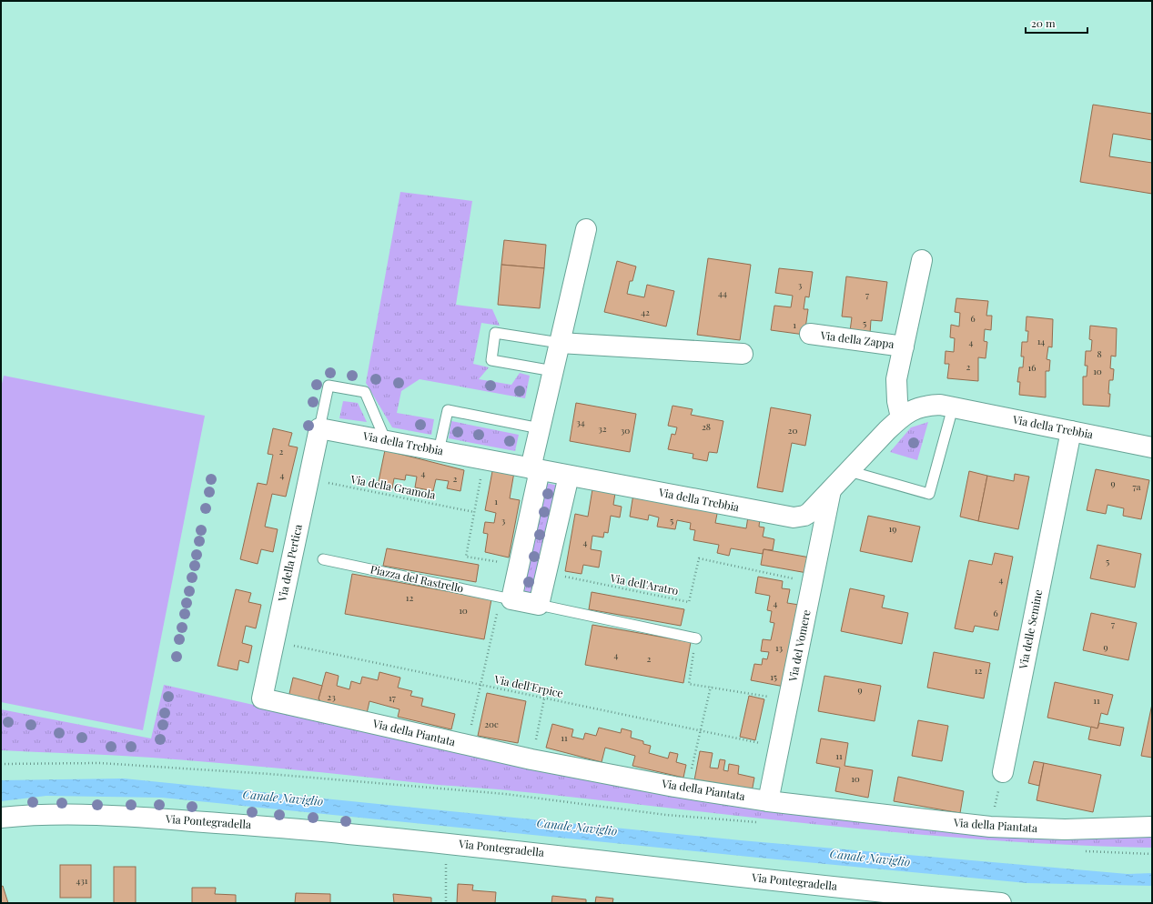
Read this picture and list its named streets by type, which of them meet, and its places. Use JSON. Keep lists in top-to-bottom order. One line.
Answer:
{"streets":{"street":["Via della Zappa","Via della Trebbia","Via della Pertica","Piazza del Rastrello","Via delle Semine","Via del Vomere","Via della Piantata","Via Pontegradella"],"path":["Via della Gramola","Via dell'Aratro","Via dell'Erpice"]},"crossings":[["Via della Zappa","Via della Trebbia"],["Via della Trebbia","Via della Pertica"],["Via della Trebbia","Via delle Semine"],["Via della Trebbia","Via del Vomere"],["Via della Gramola","Via della Pertica"],["Via della Pertica","Via dell'Erpice"],["Via della Pertica","Via della Piantata"],["Via dell'Aratro","Via del Vomere"],["Via del Vomere","Via dell'Erpice"],["Via del Vomere","Via della Piantata"]],"water":["Canale Naviglio"],"house_numbers":["3","44","7","42","6","5","1","14","4","8","2","16","10","34","28","32","30","20","2","4","4","2","9","7a","1","3","5","19","4","5","4","12","4","10","6","7","9","13","4","2","12","15","9","23","17","11","20c","11","11","10","431"],"scale_bar":"20 m"}
